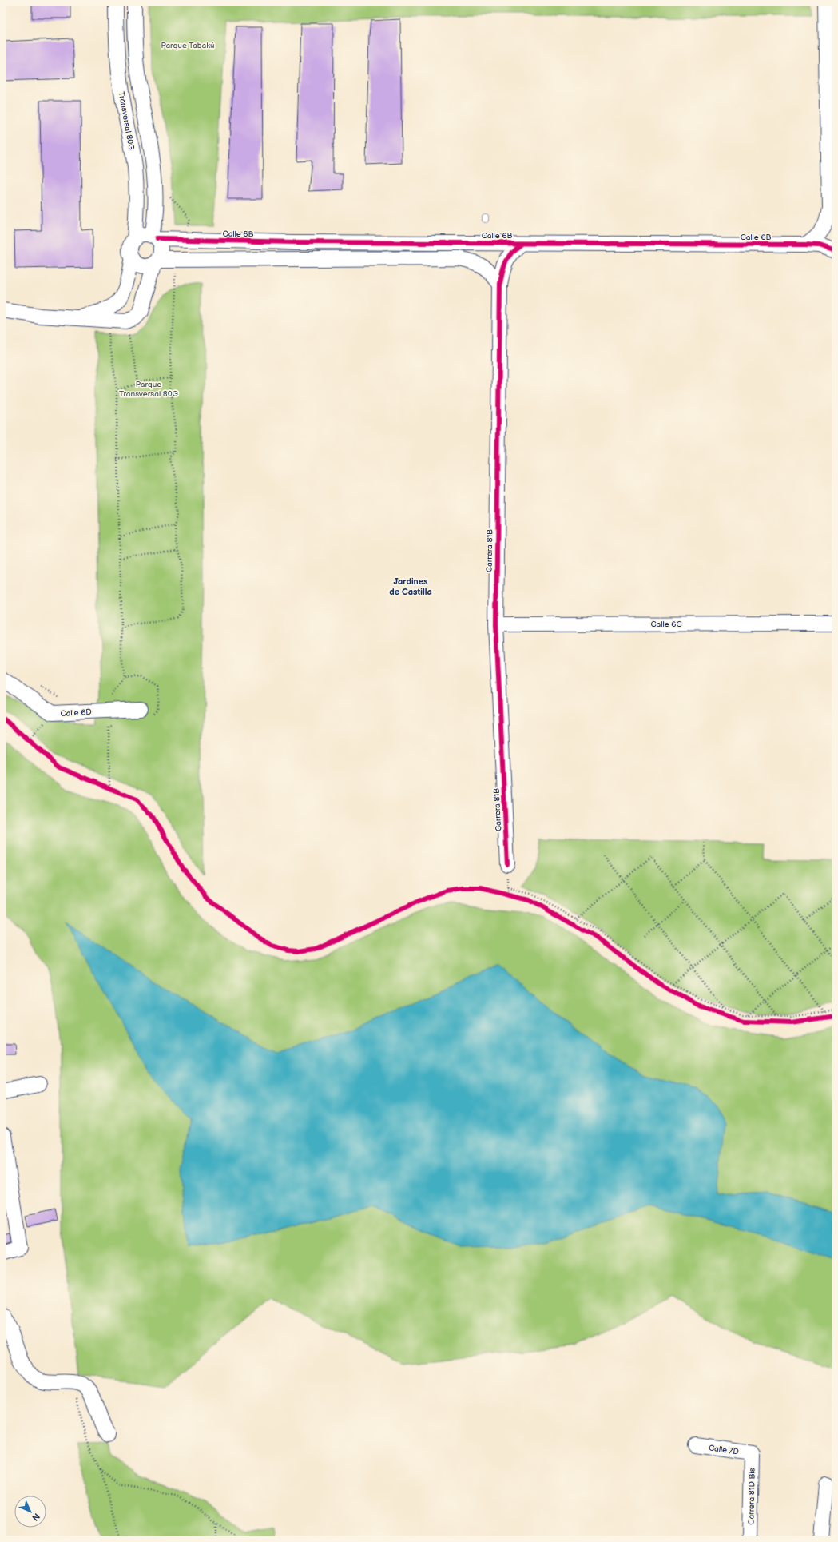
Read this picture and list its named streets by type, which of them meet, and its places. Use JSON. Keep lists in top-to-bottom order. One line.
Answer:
{"streets":{"street":["Transversal 80G","Calle 6B","Carrera 81B","Calle 6C","Calle 6D","Calle 7D","Carrera 81D Bis"]},"crossings":[["Transversal 80G","Calle 6B"],["Calle 6B","Carrera 81B"],["Carrera 81B","Calle 6C"],["Calle 7D","Carrera 81D Bis"]],"districts":["Jardines de Castilla"],"parks":["Parque Tabakú","Parque Transversal 80G"],"north":"bottom right"}
